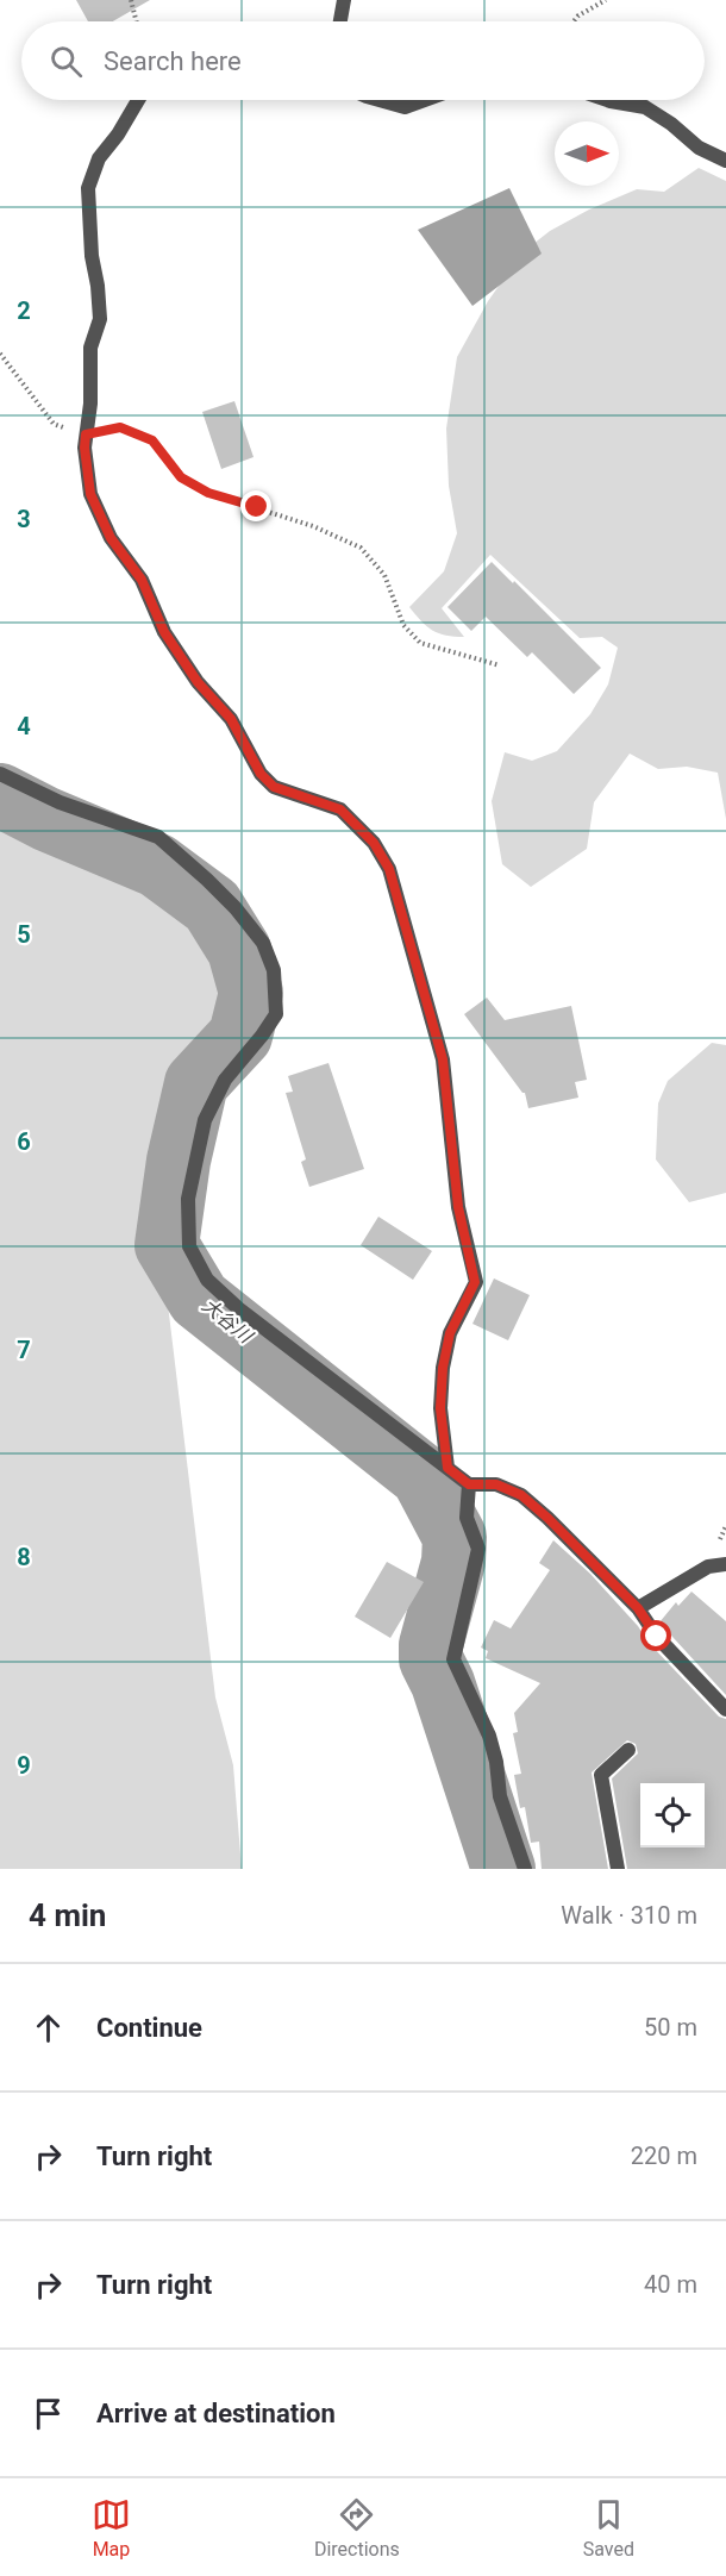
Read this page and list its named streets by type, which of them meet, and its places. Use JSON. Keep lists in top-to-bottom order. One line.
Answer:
{"water":["大谷川"],"north":"right","page":{"search":"Search here","heading":["4 min","Walk · 310 m"],"list":[["Continue","50 m"],["Turn right","220 m"],["Turn right","40 m"],"Arrive at destination"],"nav":["Map","Directions","Saved"]},"grid":{"rows":["2","3","4","5","6","7","8","9"]}}
